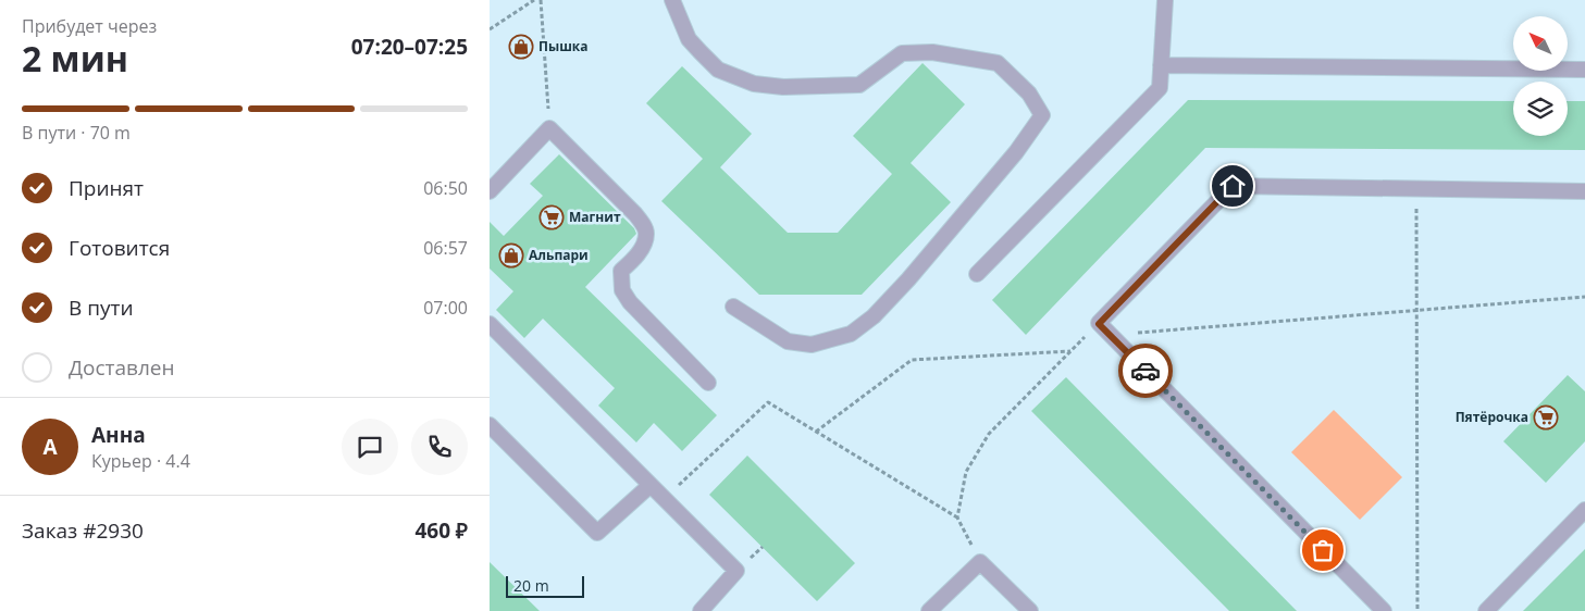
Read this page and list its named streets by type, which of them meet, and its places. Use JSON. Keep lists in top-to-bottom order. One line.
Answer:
{"places":{"shop":["Пышка","Альпари"],"supermarket":["Магнит","Пятёрочка"]},"scale_bar":"20 m","north":"top left","page":{"heading":["2 мин","Прибудет через","07:20–07:25"],"panel":["Анна","Курьер · 4.4","Заказ #2930","460 ₽"],"bar":"В пути · 70 m","list":[["Принят","06:50"],["Готовится","06:57"],["В пути","07:00"],"Доставлен"],"round":"А","scale":"20 m"}}
